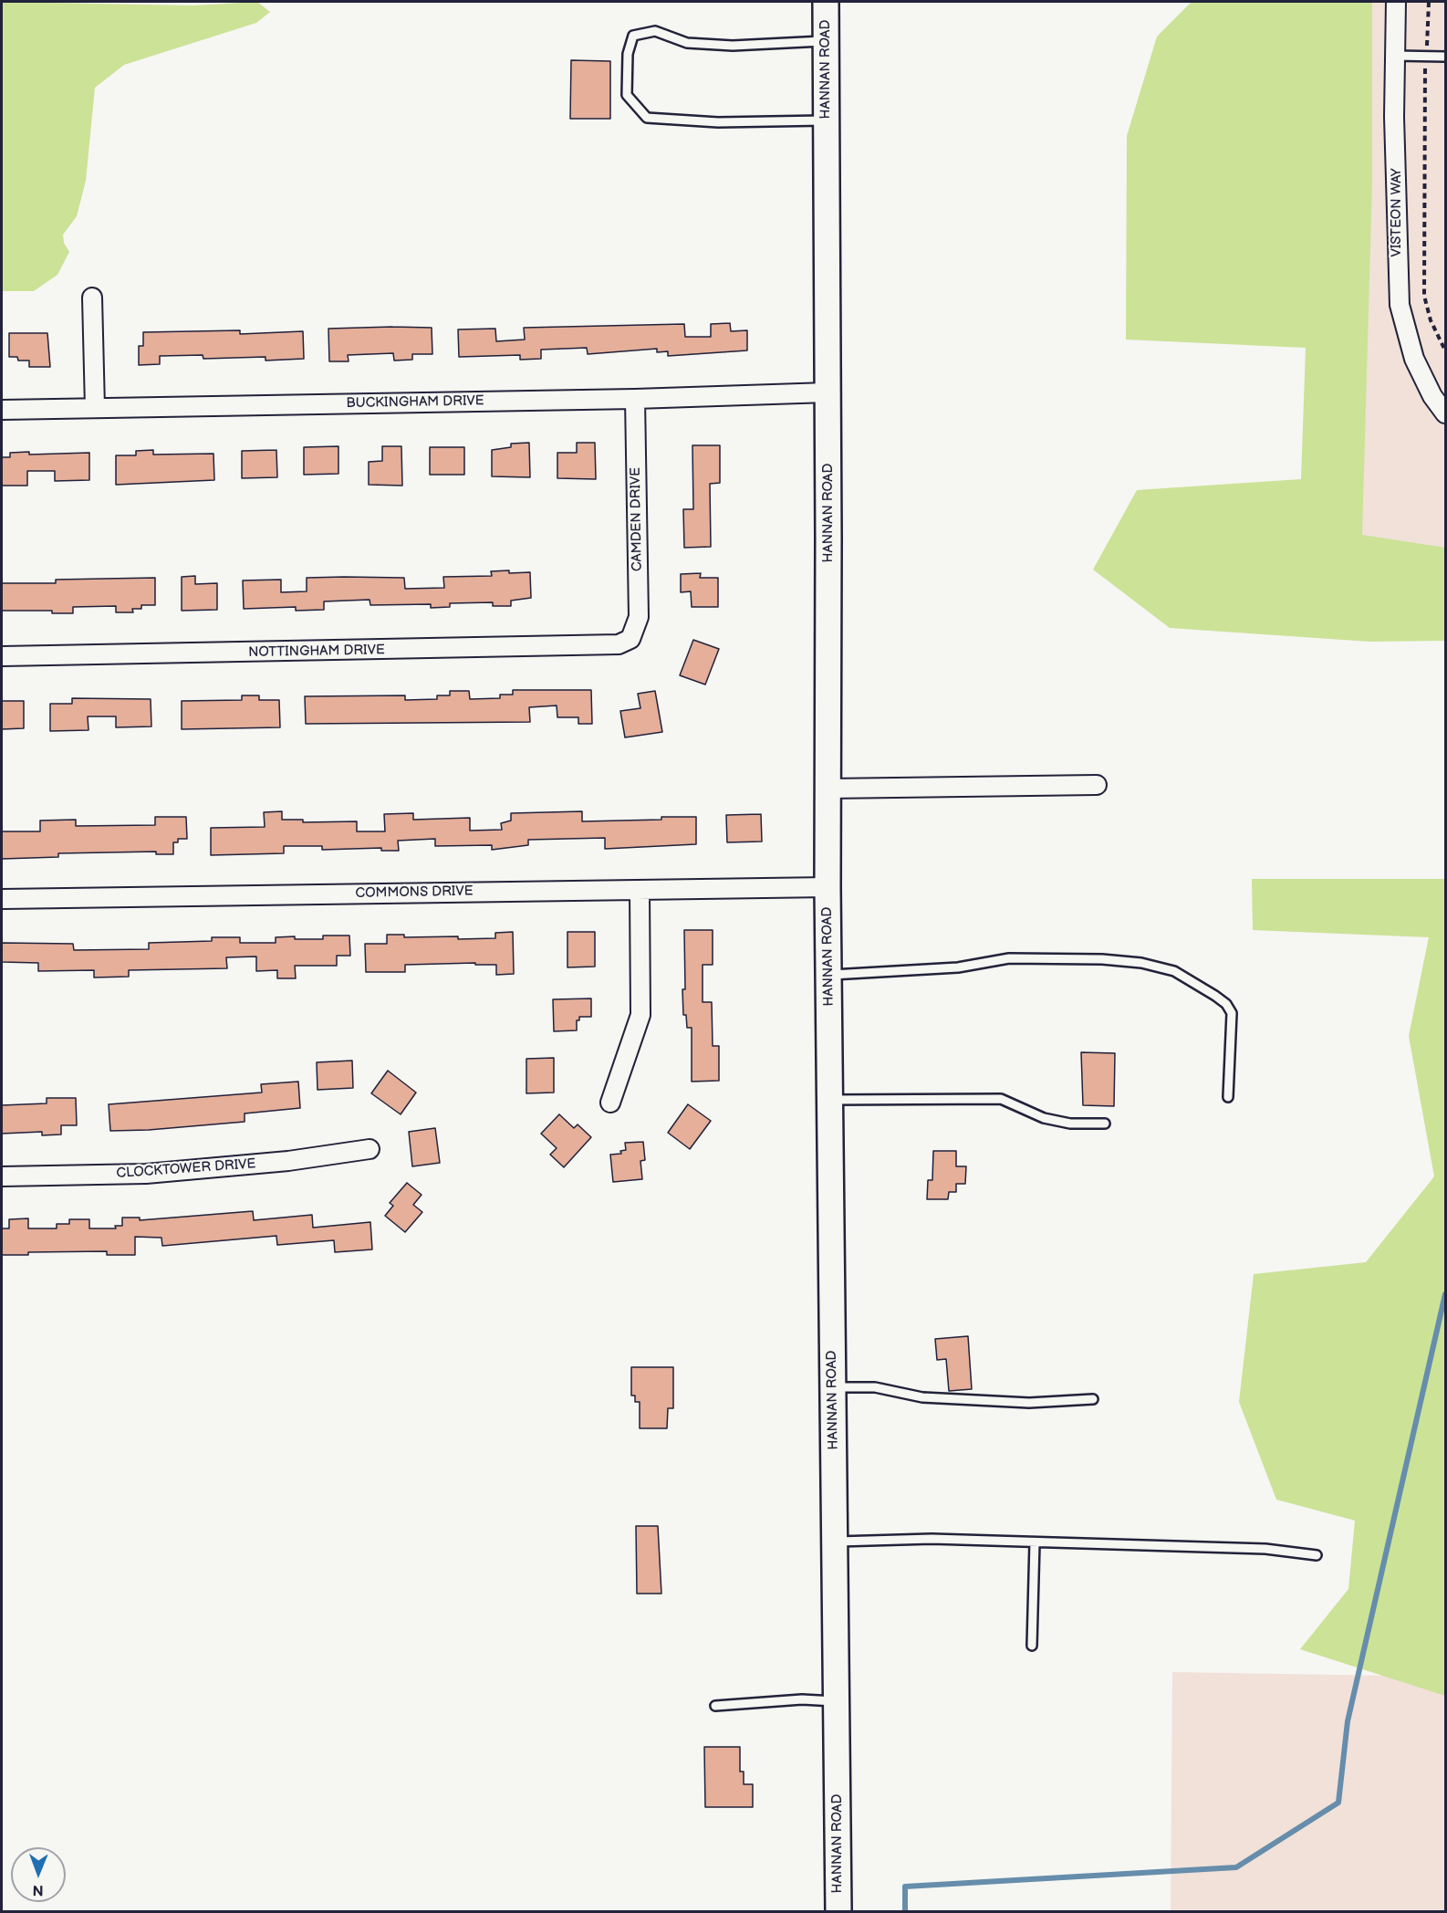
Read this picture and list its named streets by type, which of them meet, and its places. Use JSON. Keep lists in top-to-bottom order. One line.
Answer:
{"streets":{"street":["HANNAN ROAD","VISTEON WAY","BUCKINGHAM DRIVE","CAMDEN DRIVE","NOTTINGHAM DRIVE","COMMONS DRIVE","CLOCKTOWER DRIVE"]},"crossings":[["HANNAN ROAD","BUCKINGHAM DRIVE"],["HANNAN ROAD","COMMONS DRIVE"],["BUCKINGHAM DRIVE","CAMDEN DRIVE"],["CAMDEN DRIVE","NOTTINGHAM DRIVE"]],"north":"bottom"}
